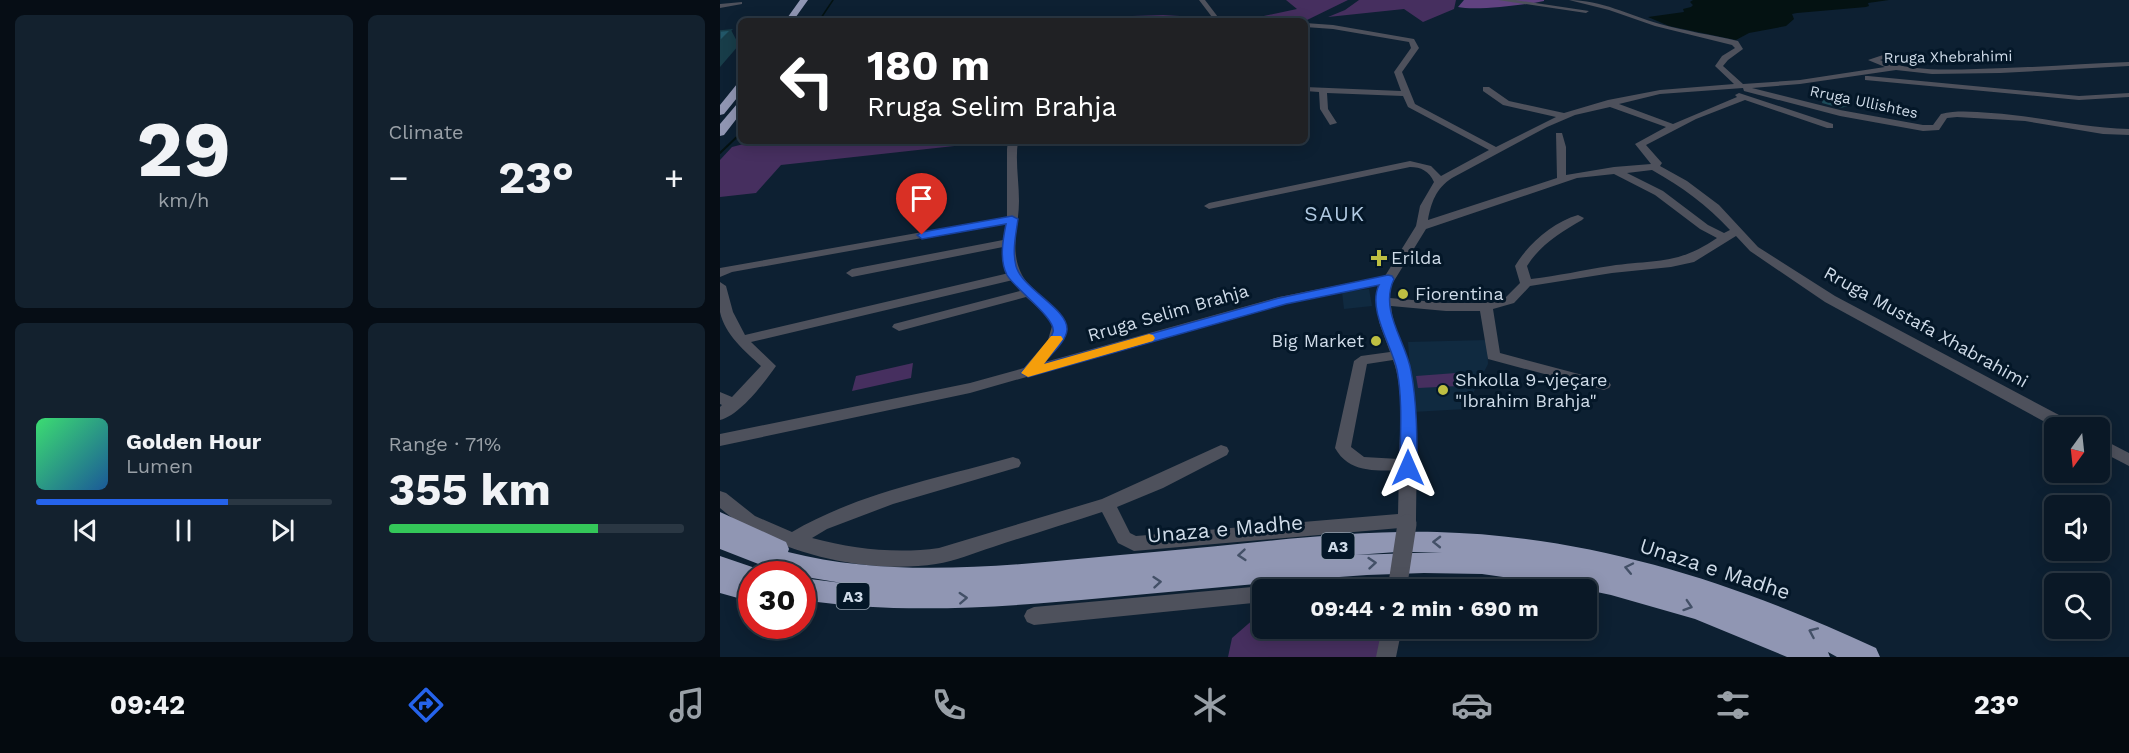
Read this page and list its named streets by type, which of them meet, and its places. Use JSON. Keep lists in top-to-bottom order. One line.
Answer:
{"streets":{"highway":["Unaza e Madhe","A3"],"street":["Rruga Xhebrahimi","Rruga Ullishtes","Rruga Selim Brahja","Rruga Mustafa Xhabrahimi"]},"crossings":[["Rruga Xhebrahimi","Rruga Ullishtes"]],"districts":["SAUK"],"places":{"health":["Erilda"],"other":["Fiorentina","Big Market","Shkolla 9-vjeçare \"Ibrahim Brahja\""]},"north":"bottom","page":{"tile":[["29","km/h"],"Climate",["Range · 71%","355 km"]],"turn":["180 m","Rruga Selim Brahja"],"heat":["−","23°","+"],"song":["Golden Hour","Lumen"],"limit":"30","trip":"09:44 · 2 min · 690 m","tabs":["09:42","23°"]}}
